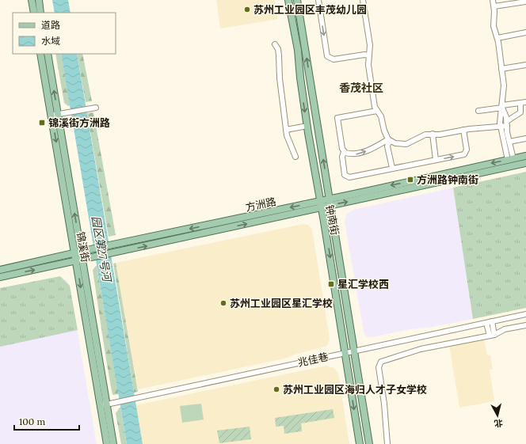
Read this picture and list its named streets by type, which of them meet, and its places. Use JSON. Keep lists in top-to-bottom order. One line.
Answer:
{"streets":{"main road":["方洲路","钟南街","锦溪街"],"street":["兆佳巷"]},"crossings":[["方洲路","钟南街"],["方洲路","锦溪街"],["钟南街","兆佳巷"],["锦溪街","兆佳巷"]],"districts":["香茂社区"],"water":["园区第27号河"],"places":{"other":["苏州工业园区丰茂幼儿园","苏州工业园区星汇学校","苏州工业园区海归人才子女学校"],"transit":["锦溪街方洲路","方洲路钟南街","星汇学校西"]},"legend":["道路","水域"],"scale_bar":"100 m","north":"bottom"}
